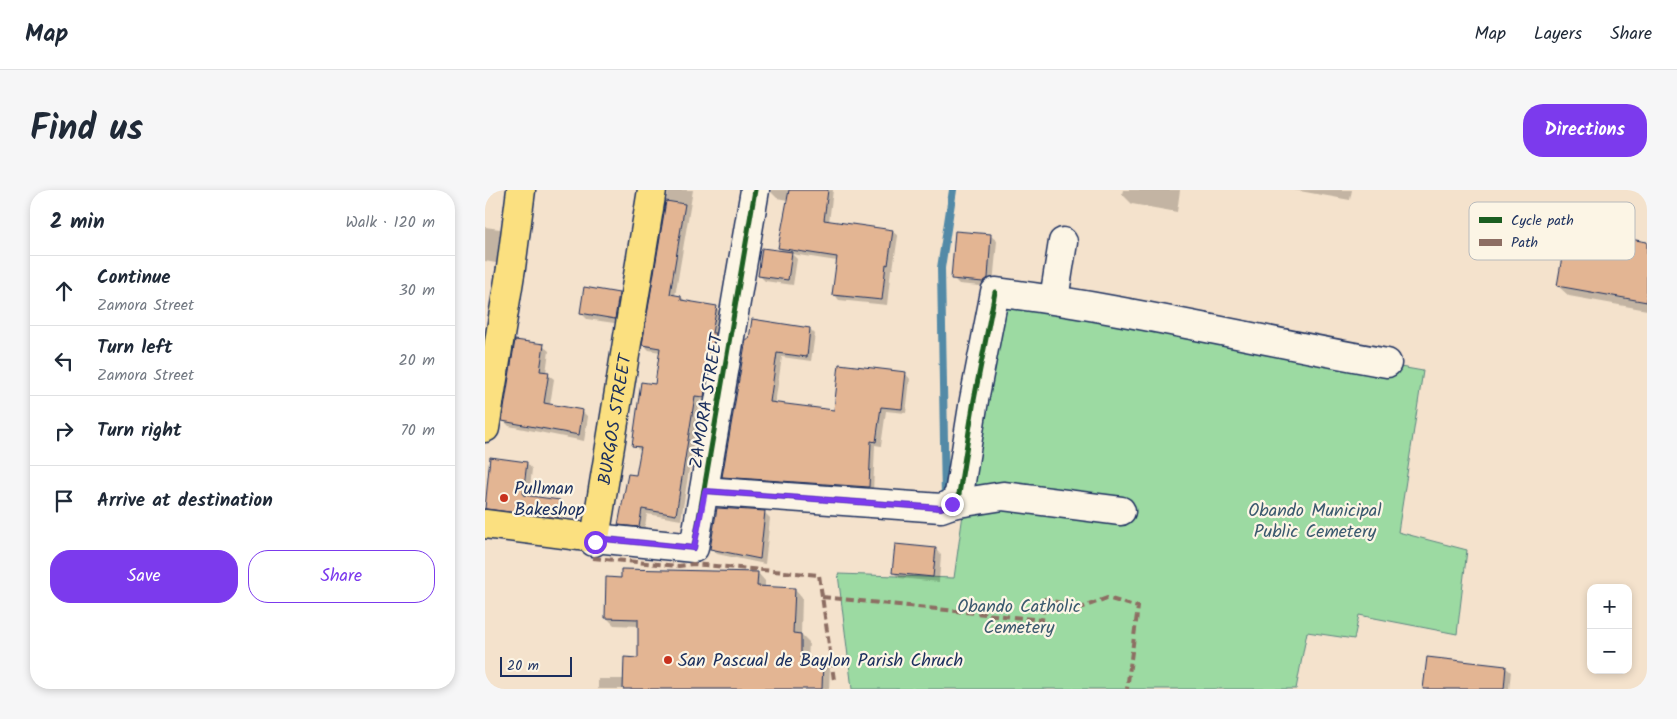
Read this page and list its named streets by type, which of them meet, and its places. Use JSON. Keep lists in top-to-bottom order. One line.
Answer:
{"streets":{"main road":["BURGOS STREET"],"street":["ZAMORA STREET"]},"crossings":[["ZAMORA STREET","BURGOS STREET"]],"parks":["Obando Municipal Public Cemetery","Obando Catholic Cemetery"],"places":["Pullman Bakeshop","San Pascual de Baylon Parish Chruch"],"legend":["Cycle path","Path"],"scale_bar":"20 m","page":{"header":"Map","nav":["Map","Layers","Share"],"title":"Find us","buttons":["Directions",["Save","Share"]],"heading":["2 min","Walk · 120 m"],"list":[["Continue","Zamora Street","30 m"],["Turn left","Zamora Street","20 m"],["Turn right","70 m"],"Arrive at destination"],"map_buttons":["+","−"],"scale":"20 m"}}
